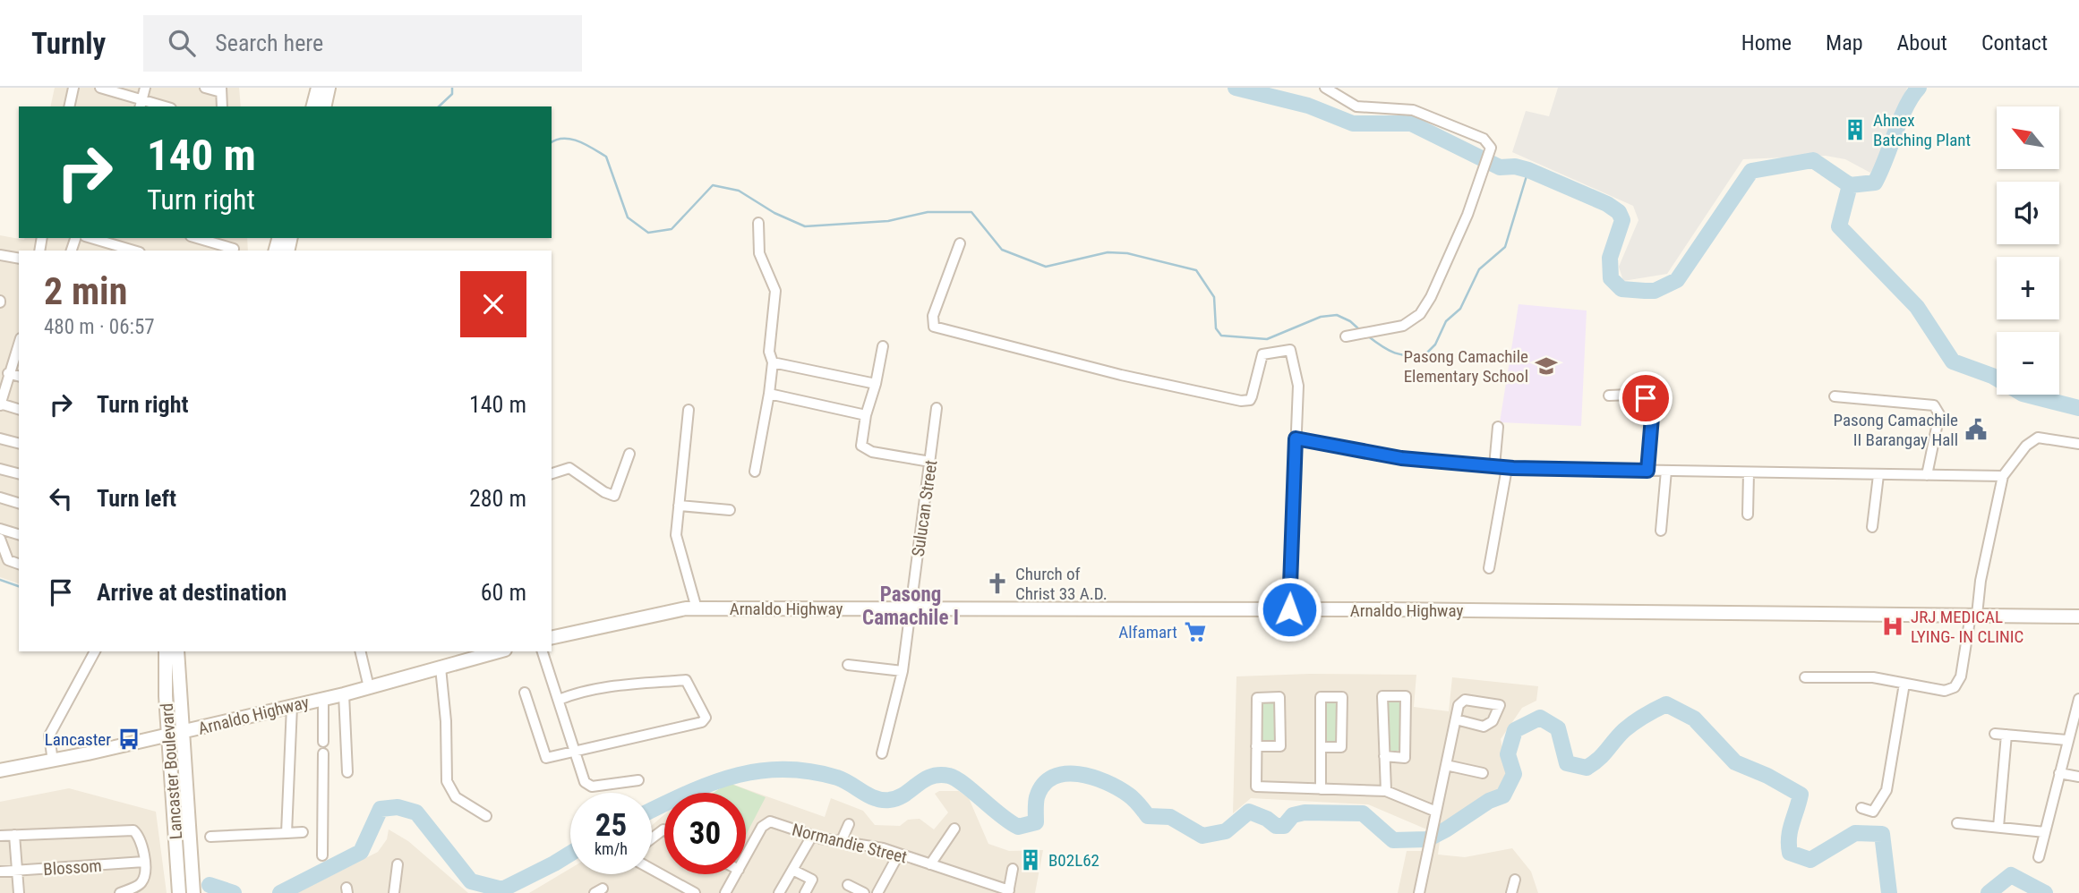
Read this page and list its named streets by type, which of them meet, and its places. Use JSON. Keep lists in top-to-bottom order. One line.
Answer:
{"streets":{"main road":["Arnaldo Highway","Lancaster Boulevard"],"street":["Sulucan Street","Normandie Street","Blossom"]},"crossings":[["Sulucan Street","Arnaldo Highway"],["Arnaldo Highway","Lancaster Boulevard"]],"districts":["Pasong Camachile I"],"places":{"building":["Ahnex Batching Plant","B02L62"],"school or university":["Pasong Camachile Elementary School"],"public building":["Pasong Camachile II Barangay Hall"],"church":["Church of Christ 33 A.D."],"hospital":["JRJ MEDICAL LYING- IN CLINIC"],"supermarket":["Alfamart"],"bus stop":["Lancaster"]},"north":"top left","page":{"header":"Turnly","search":"Search here","nav":["Home","Map","About","Contact"],"map_buttons":["+","−"],"turn":["140 m","Turn right"],"heading":["2 min","480 m · 06:57"],"list":[{"name":"Turn right","value":"140 m"},{"name":"Turn left","value":"280 m"},{"name":"Arrive at destination","value":"60 m"}],"speed":"25 km/h","limit":"30"}}
